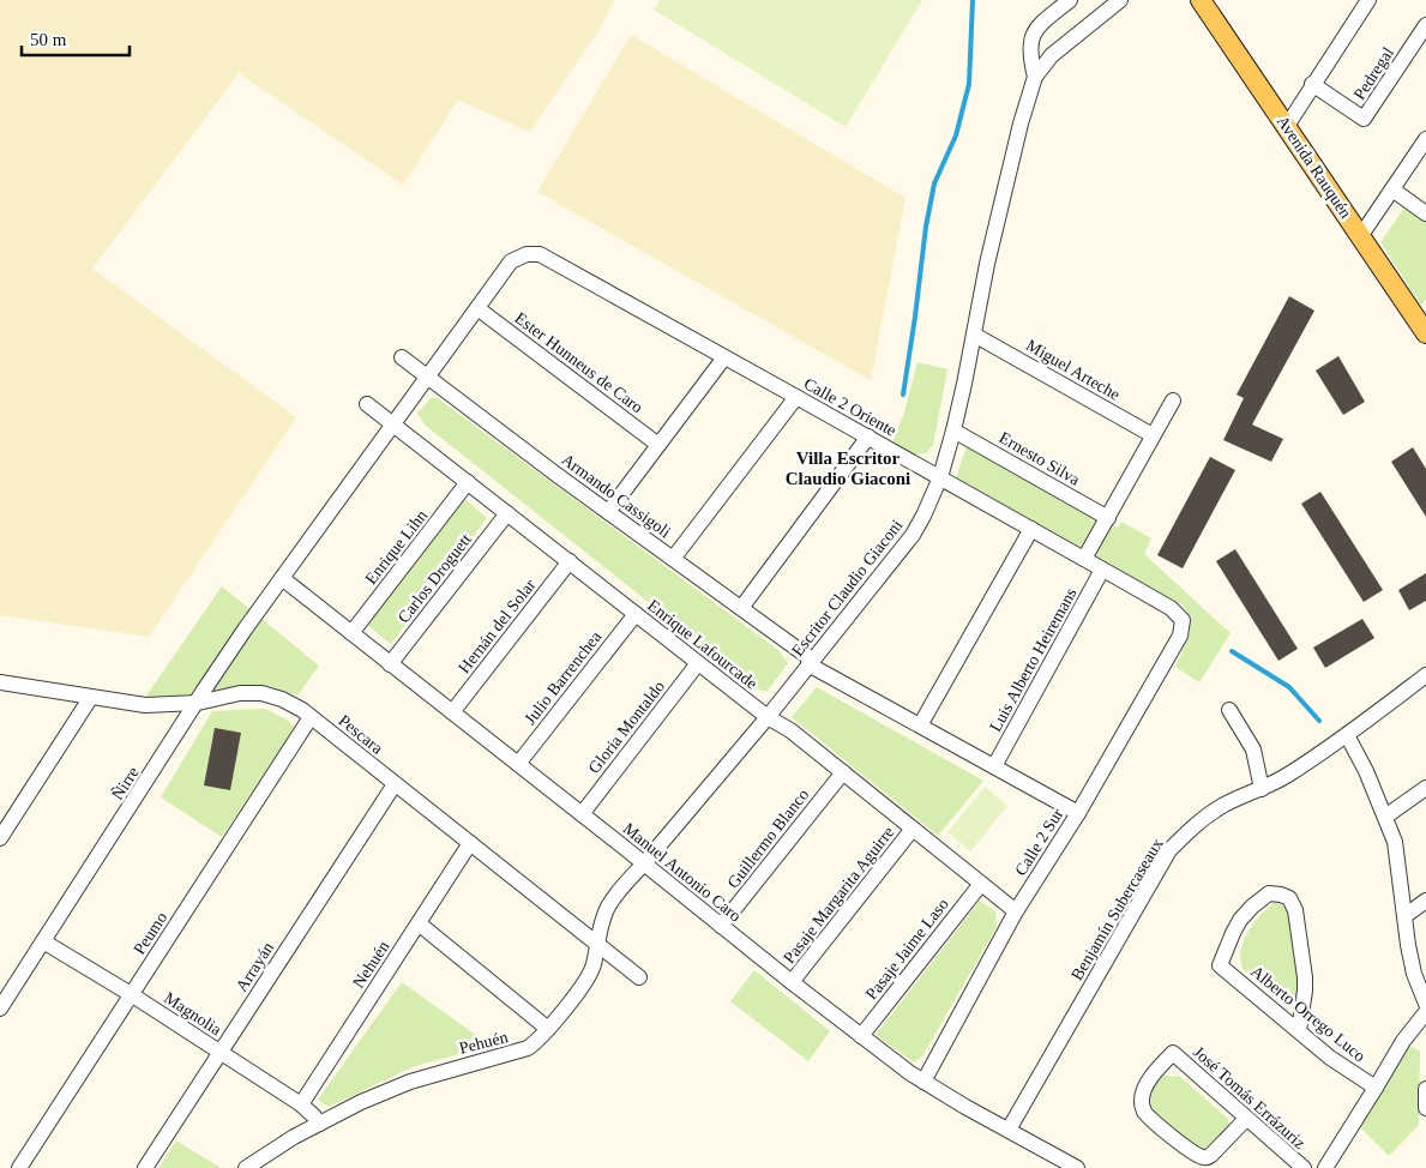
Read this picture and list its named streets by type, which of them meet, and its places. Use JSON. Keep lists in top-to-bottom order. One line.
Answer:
{"streets":{"main road":["Avenida Rauquén"],"street":["Pedregal","Ester Hunneus de Caro","Miguel Arteche","Calle 2 Oriente","Ernesto Silva","Armando Cassigoli","Enrique Lihn","Carlos Droguett","Escritor Claudio Giaconi","Hernán del Solar","Enrique Lafourcade","Luis Alberto Heiremans","Julio Barrenchea","Gloria Montaldo","Pescara","Ñirre","Guillermo Blanco","Calle 2 Sur","Manuel Antonio Caro","Pasaje Margarita Aguirre","Benjamín Subercaseaux","Peumo","Pasaje Jaime Laso","Nehuén","Arrayán","Magnolia","Alberto Orrego Luco","Pehuén","José Tomás Errázuriz"]},"crossings":[["Ester Hunneus de Caro","Ñirre"],["Miguel Arteche","Escritor Claudio Giaconi"],["Calle 2 Oriente","Escritor Claudio Giaconi"],["Calle 2 Oriente","Luis Alberto Heiremans"],["Calle 2 Oriente","Ñirre"],["Calle 2 Oriente","Calle 2 Sur"],["Ernesto Silva","Escritor Claudio Giaconi"],["Armando Cassigoli","Escritor Claudio Giaconi"],["Armando Cassigoli","Luis Alberto Heiremans"],["Armando Cassigoli","Ñirre"],["Armando Cassigoli","Calle 2 Sur"],["Enrique Lihn","Enrique Lafourcade"],["Enrique Lihn","Manuel Antonio Caro"],["Carlos Droguett","Enrique Lafourcade"],["Carlos Droguett","Manuel Antonio Caro"],["Escritor Claudio Giaconi","Enrique Lafourcade"],["Escritor Claudio Giaconi","Manuel Antonio Caro"],["Escritor Claudio Giaconi","Pehuén"],["Hernán del Solar","Enrique Lafourcade"],["Hernán del Solar","Manuel Antonio Caro"],["Enrique Lafourcade","Julio Barrenchea"],["Enrique Lafourcade","Gloria Montaldo"],["Enrique Lafourcade","Ñirre"],["Enrique Lafourcade","Guillermo Blanco"],["Enrique Lafourcade","Calle 2 Sur"],["Enrique Lafourcade","Pasaje Margarita Aguirre"],["Enrique Lafourcade","Pasaje Jaime Laso"],["Julio Barrenchea","Manuel Antonio Caro"],["Gloria Montaldo","Manuel Antonio Caro"],["Pescara","Ñirre"],["Pescara","Peumo"],["Pescara","Nehuén"],["Pescara","Arrayán"],["Pescara","Pehuén"],["Ñirre","Manuel Antonio Caro"],["Ñirre","Magnolia"],["Guillermo Blanco","Manuel Antonio Caro"],["Calle 2 Sur","Manuel Antonio Caro"],["Manuel Antonio Caro","Pasaje Margarita Aguirre"],["Manuel Antonio Caro","Benjamín Subercaseaux"],["Manuel Antonio Caro","Pasaje Jaime Laso"],["Manuel Antonio Caro","Pehuén"],["Peumo","Magnolia"],["Nehuén","Magnolia"],["Arrayán","Magnolia"],["Magnolia","Pehuén"]],"districts":["Villa Escritor Claudio Giaconi"],"scale_bar":"50 m"}
